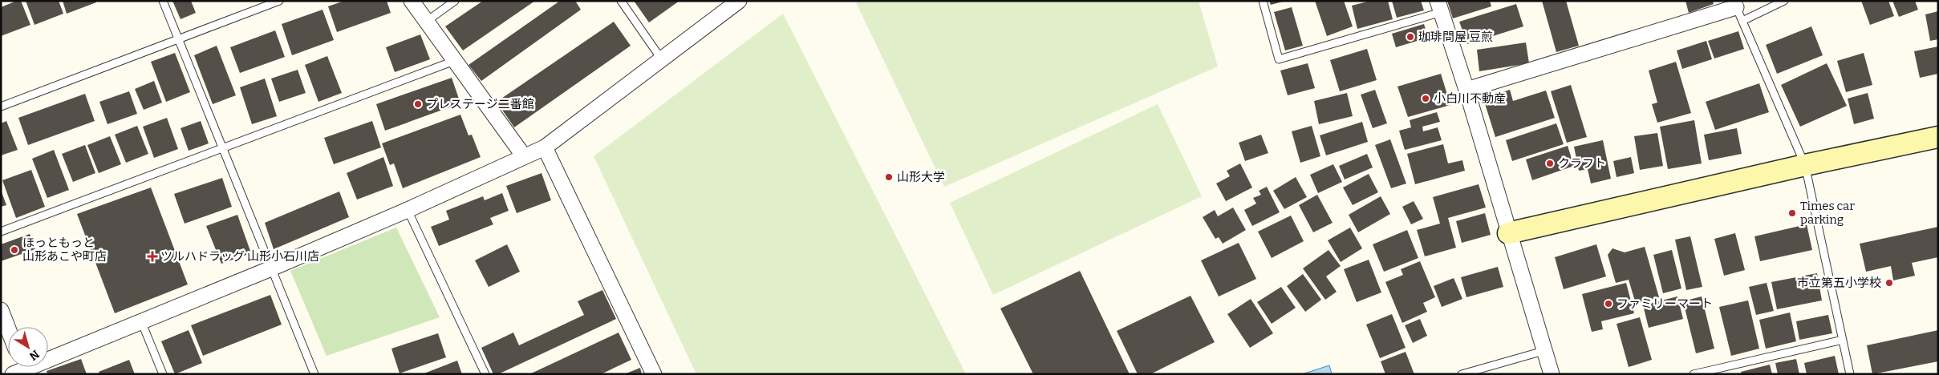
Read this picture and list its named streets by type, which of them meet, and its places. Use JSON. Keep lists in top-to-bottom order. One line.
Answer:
{"places":{"other":["珈琲問屋 豆煎","小白川不動産","プレステージ二番館","クラフト","山形大学","Times car parking","ほっともっと 山形あこや町店","市立第五小学校","ファミリーマート"],"health":["ツルハドラッグ 山形小石川店"]},"north":"bottom right"}
